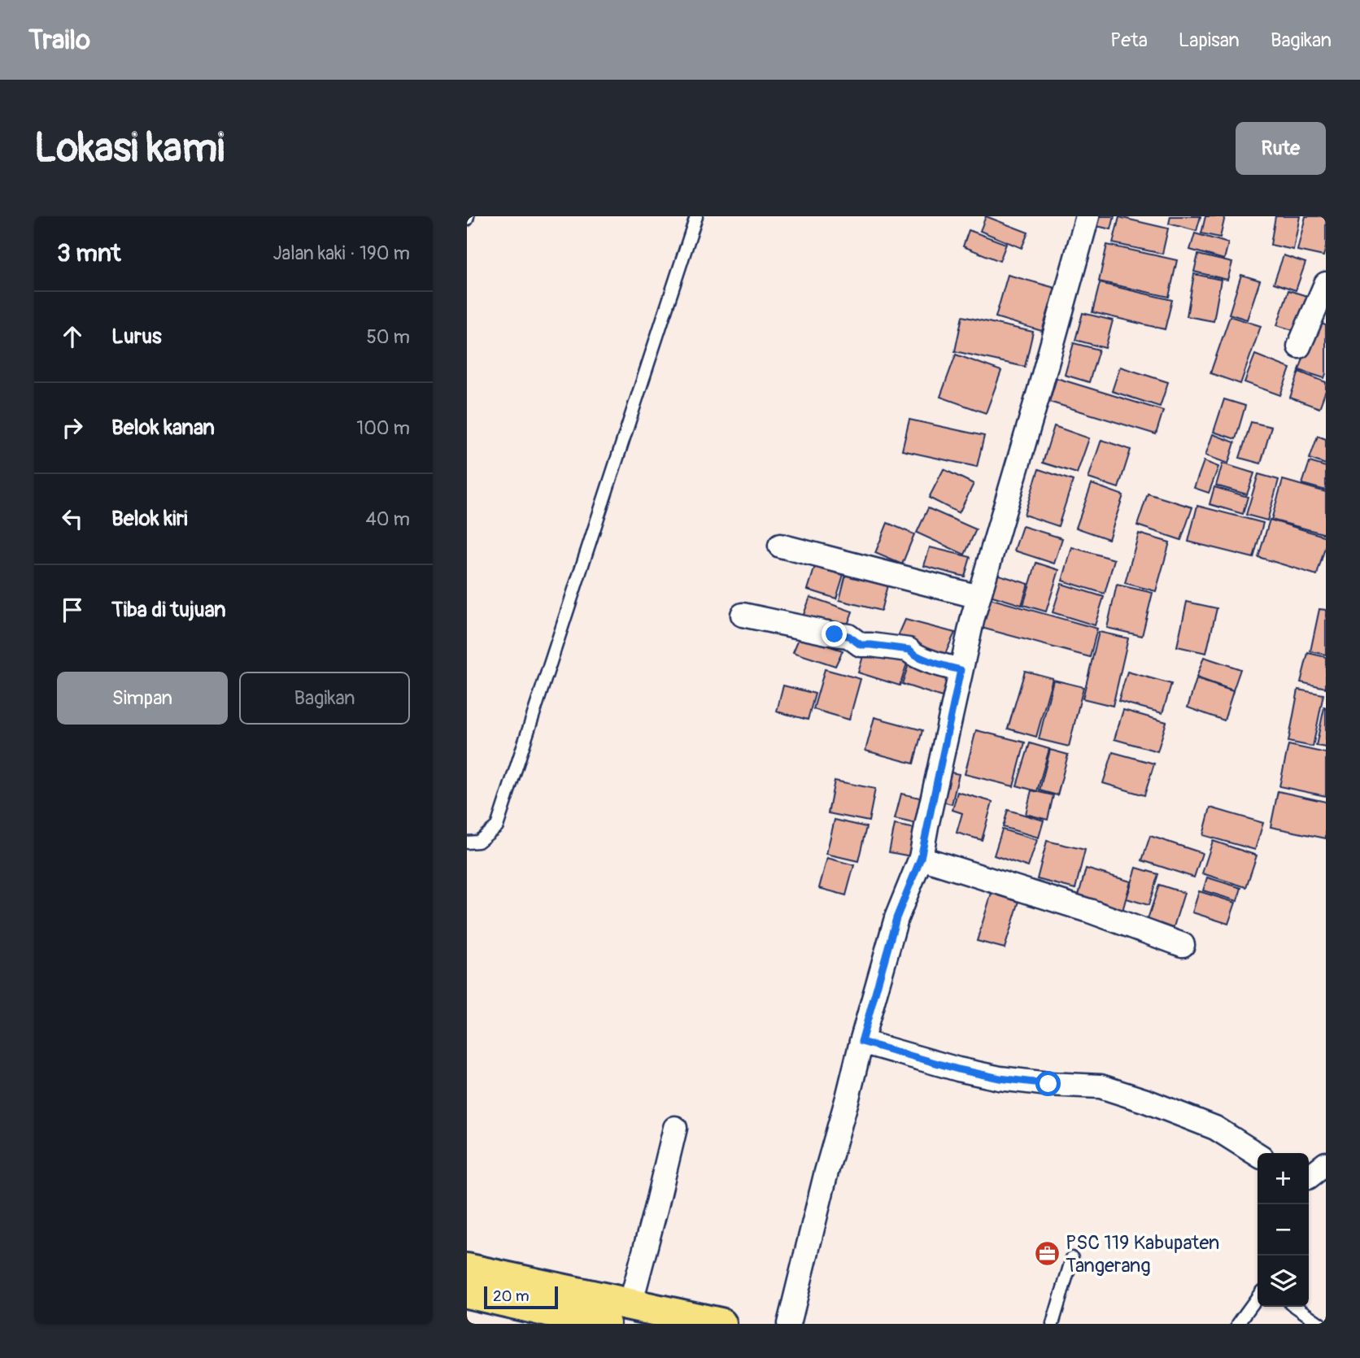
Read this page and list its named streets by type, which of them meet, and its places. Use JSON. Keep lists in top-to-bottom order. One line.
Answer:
{"places":{"office":["PSC 119 Kabupaten Tangerang"]},"scale_bar":"20 m","page":{"header":"Trailo","nav":["Peta","Lapisan","Bagikan"],"buttons":["Rute",["Simpan","Bagikan"]],"title":"Lokasi kami","heading":["3 mnt","Jalan kaki · 190 m"],"list":[["Lurus","50 m"],["Belok kanan","100 m"],["Belok kiri","40 m"],"Tiba di tujuan"],"map_buttons":["+","−"],"scale":"20 m"}}
